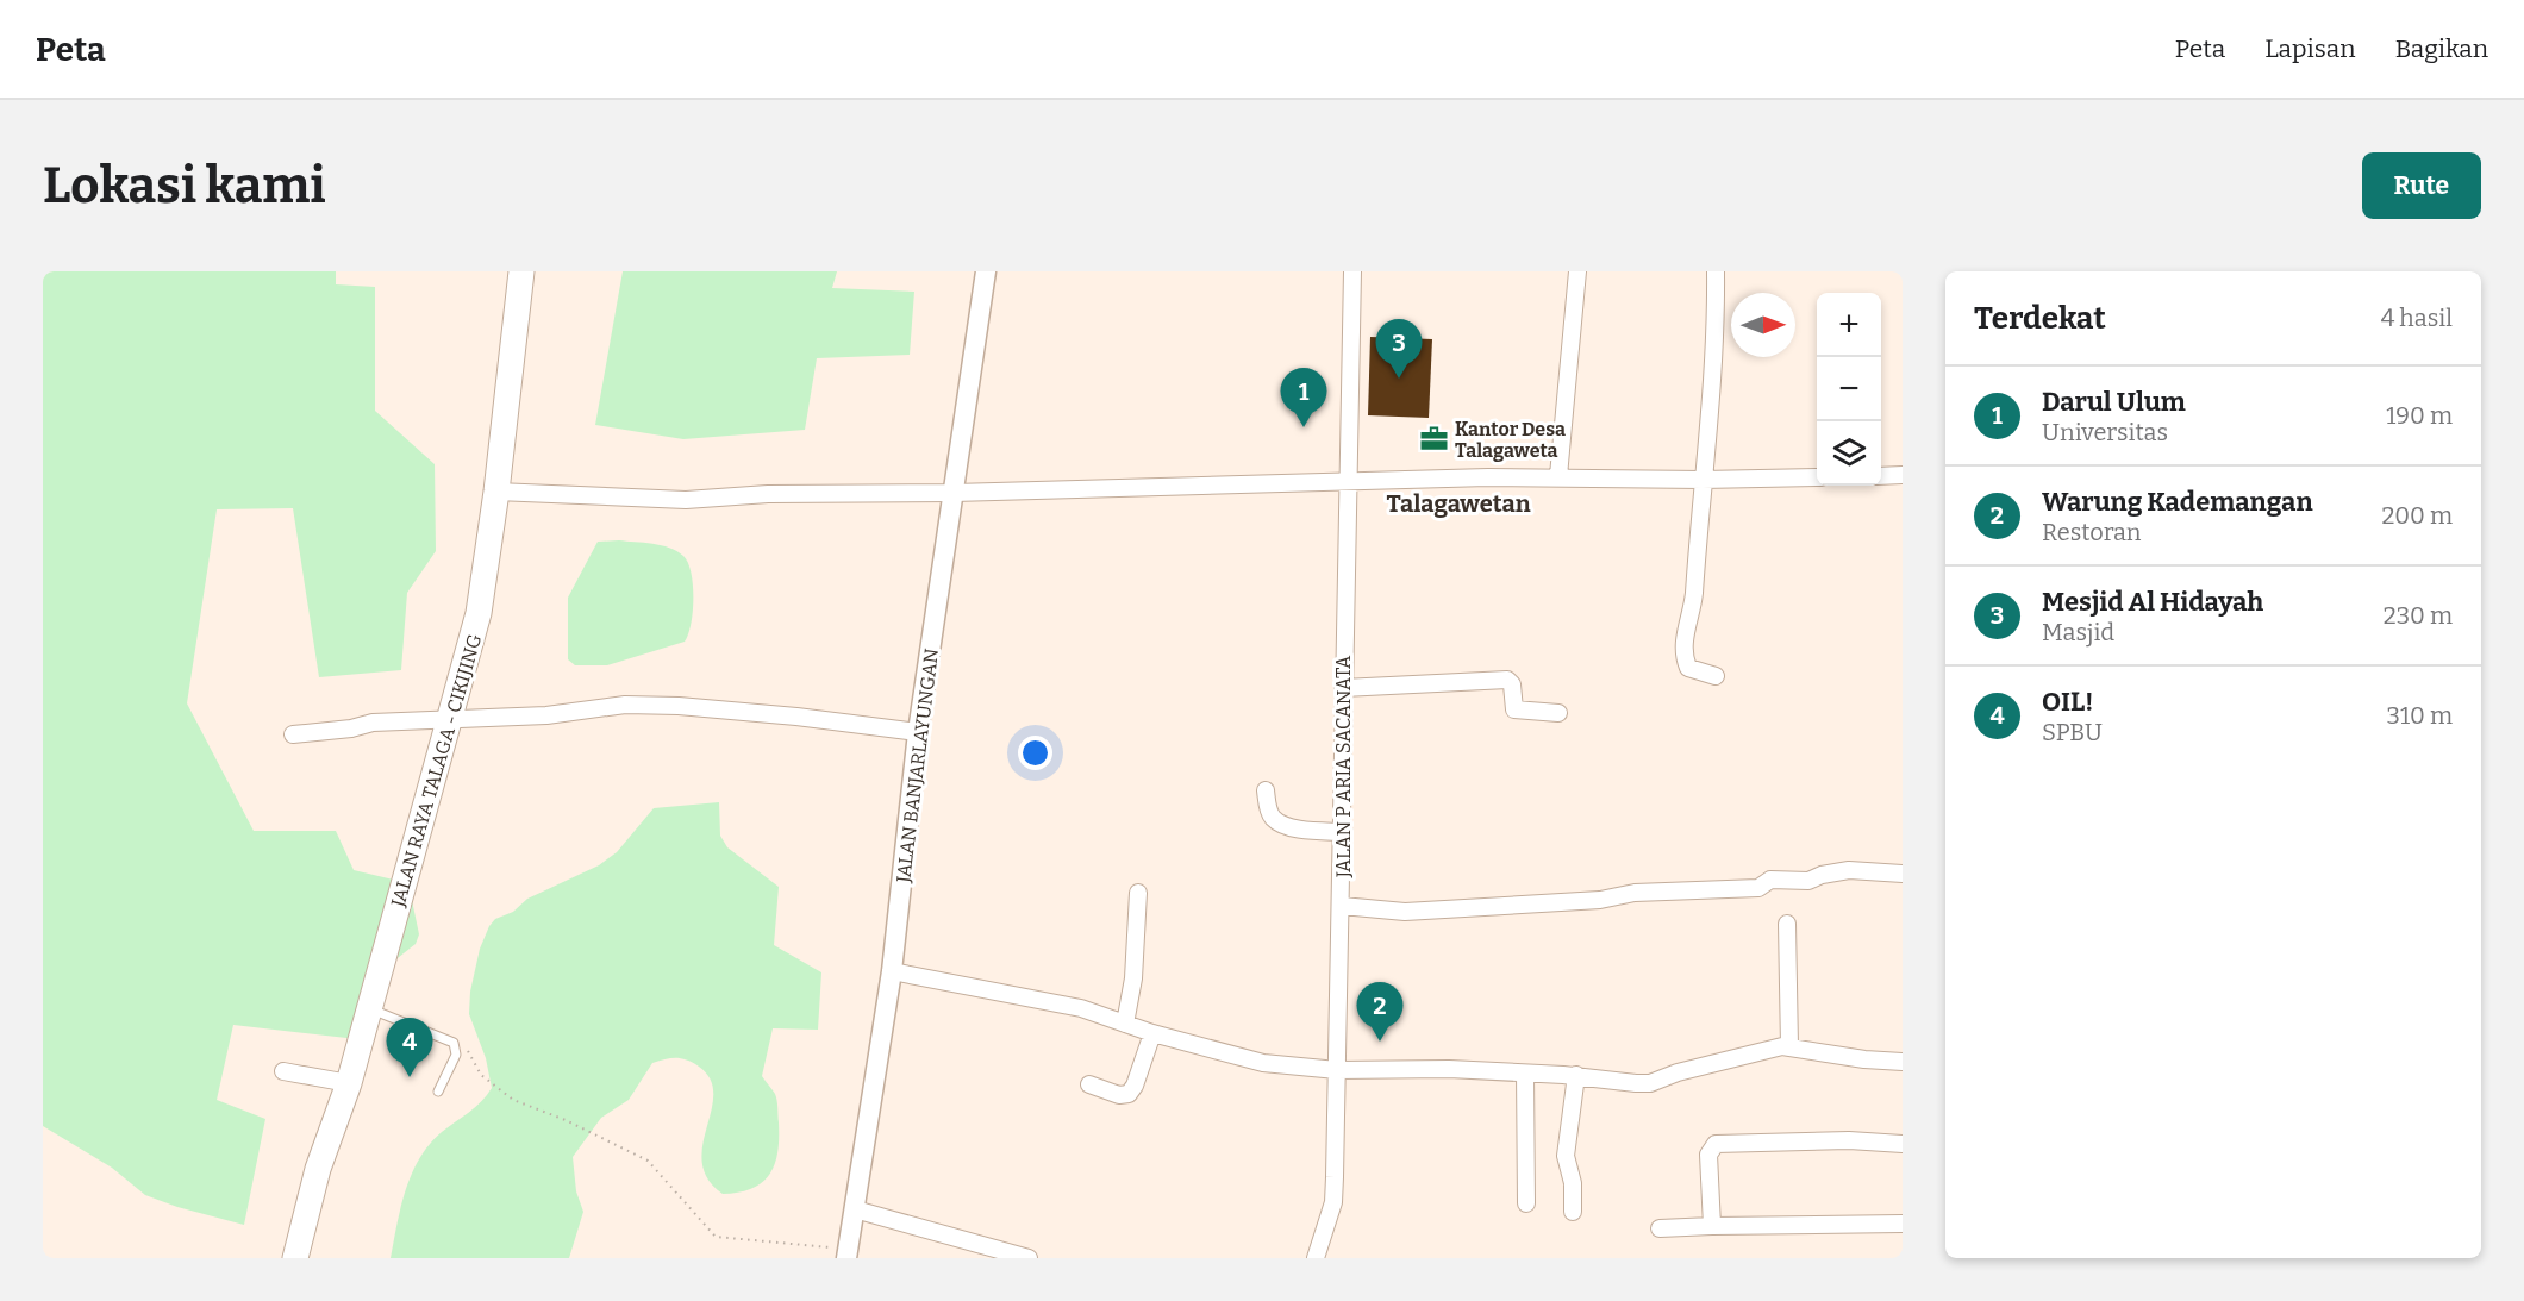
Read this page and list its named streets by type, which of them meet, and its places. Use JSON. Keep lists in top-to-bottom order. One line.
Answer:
{"streets":{"main road":["JALAN RAYA TALAGA - CIKIJING"],"street":["JALAN BANJARLAYUNGAN","JALAN P ARIA SACANATA"]},"districts":["Talagawetan"],"places":{"office":["Kantor Desa Talagaweta"]},"north":"right","page":{"header":"Peta","nav":["Peta","Lapisan","Bagikan"],"buttons":"Rute","title":"Lokasi kami","heading":["Terdekat","4 hasil"],"map_buttons":["+","−"],"pins":["3","1","2","4"],"list":[{"mark":"1","name":"Darul Ulum","note":"Universitas","value":"190 m"},{"mark":"2","name":"Warung Kademangan","note":"Restoran","value":"200 m"},{"mark":"3","name":"Mesjid Al Hidayah","note":"Masjid","value":"230 m"},{"mark":"4","name":"OIL!","note":"SPBU","value":"310 m"}]}}
